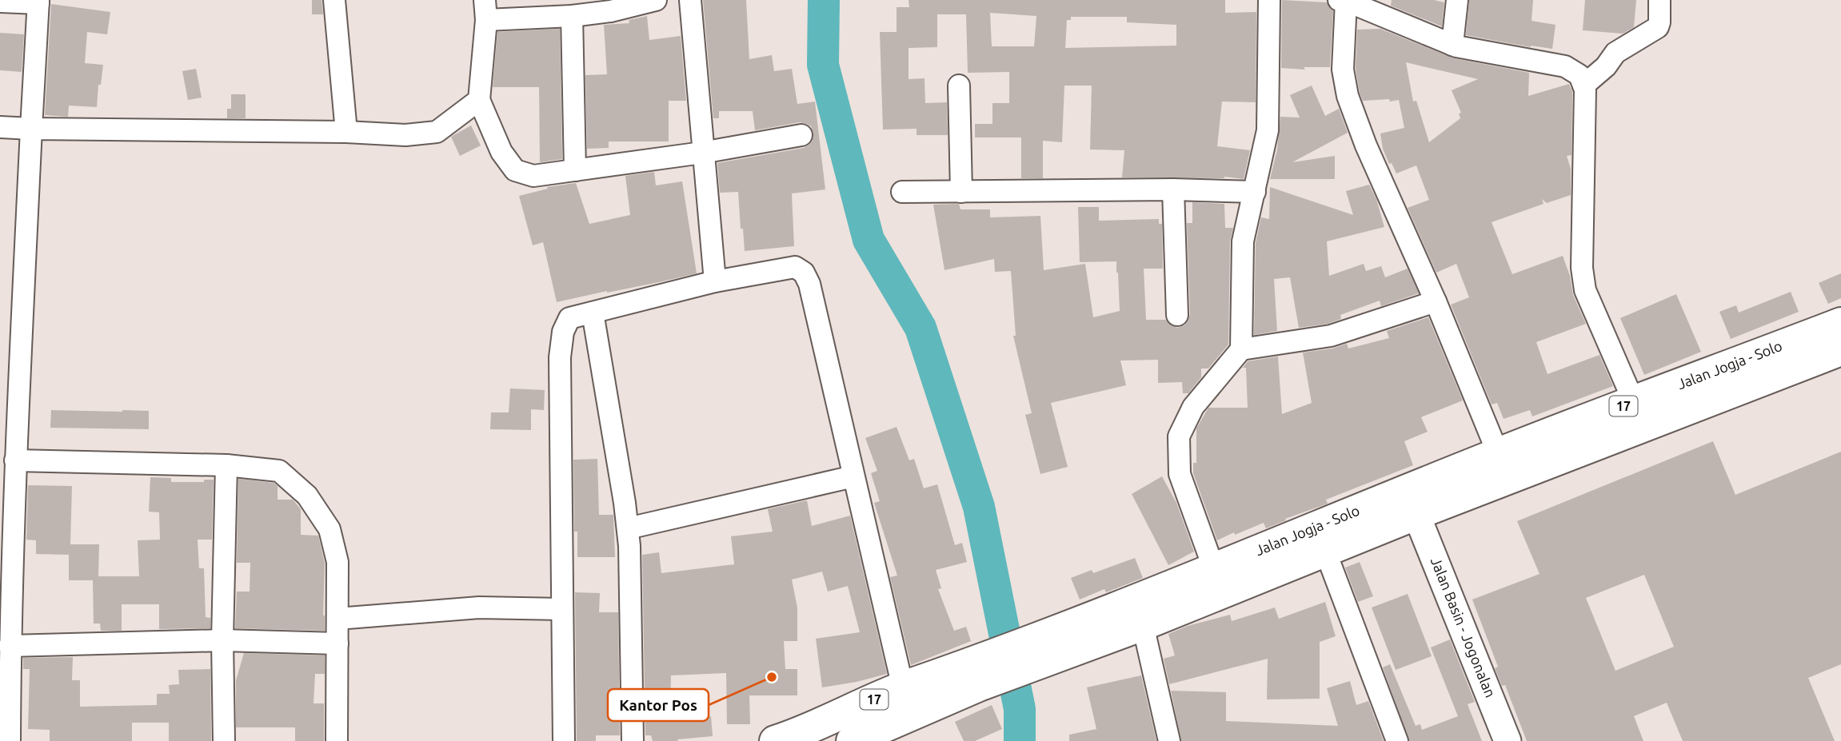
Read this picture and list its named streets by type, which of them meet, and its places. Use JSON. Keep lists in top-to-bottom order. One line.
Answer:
{"streets":{"highway":["Jalan Jogja - Solo","17"],"main road":["Jalan Basin - Jogonalan"]},"crossings":[["Jalan Jogja - Solo","Jalan Basin - Jogonalan"]],"places":["Kantor Pos"]}
